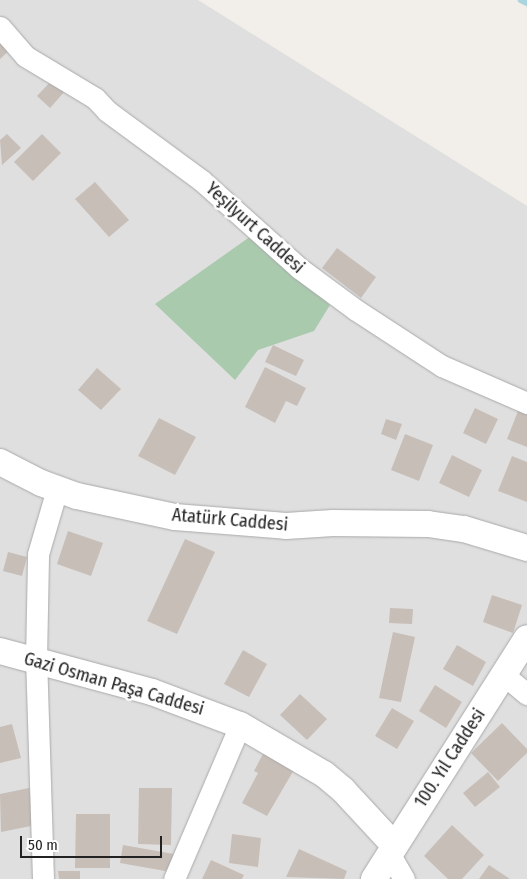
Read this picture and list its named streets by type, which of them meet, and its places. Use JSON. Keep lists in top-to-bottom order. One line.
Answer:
{"streets":{"street":["Yeşilyurt Caddesi","Atatürk Caddesi","Gazi Osman Paşa Caddesi","100. Yıl Caddesi"]},"crossings":[["Gazi Osman Paşa Caddesi","100. Yıl Caddesi"]],"scale_bar":"50 m"}
